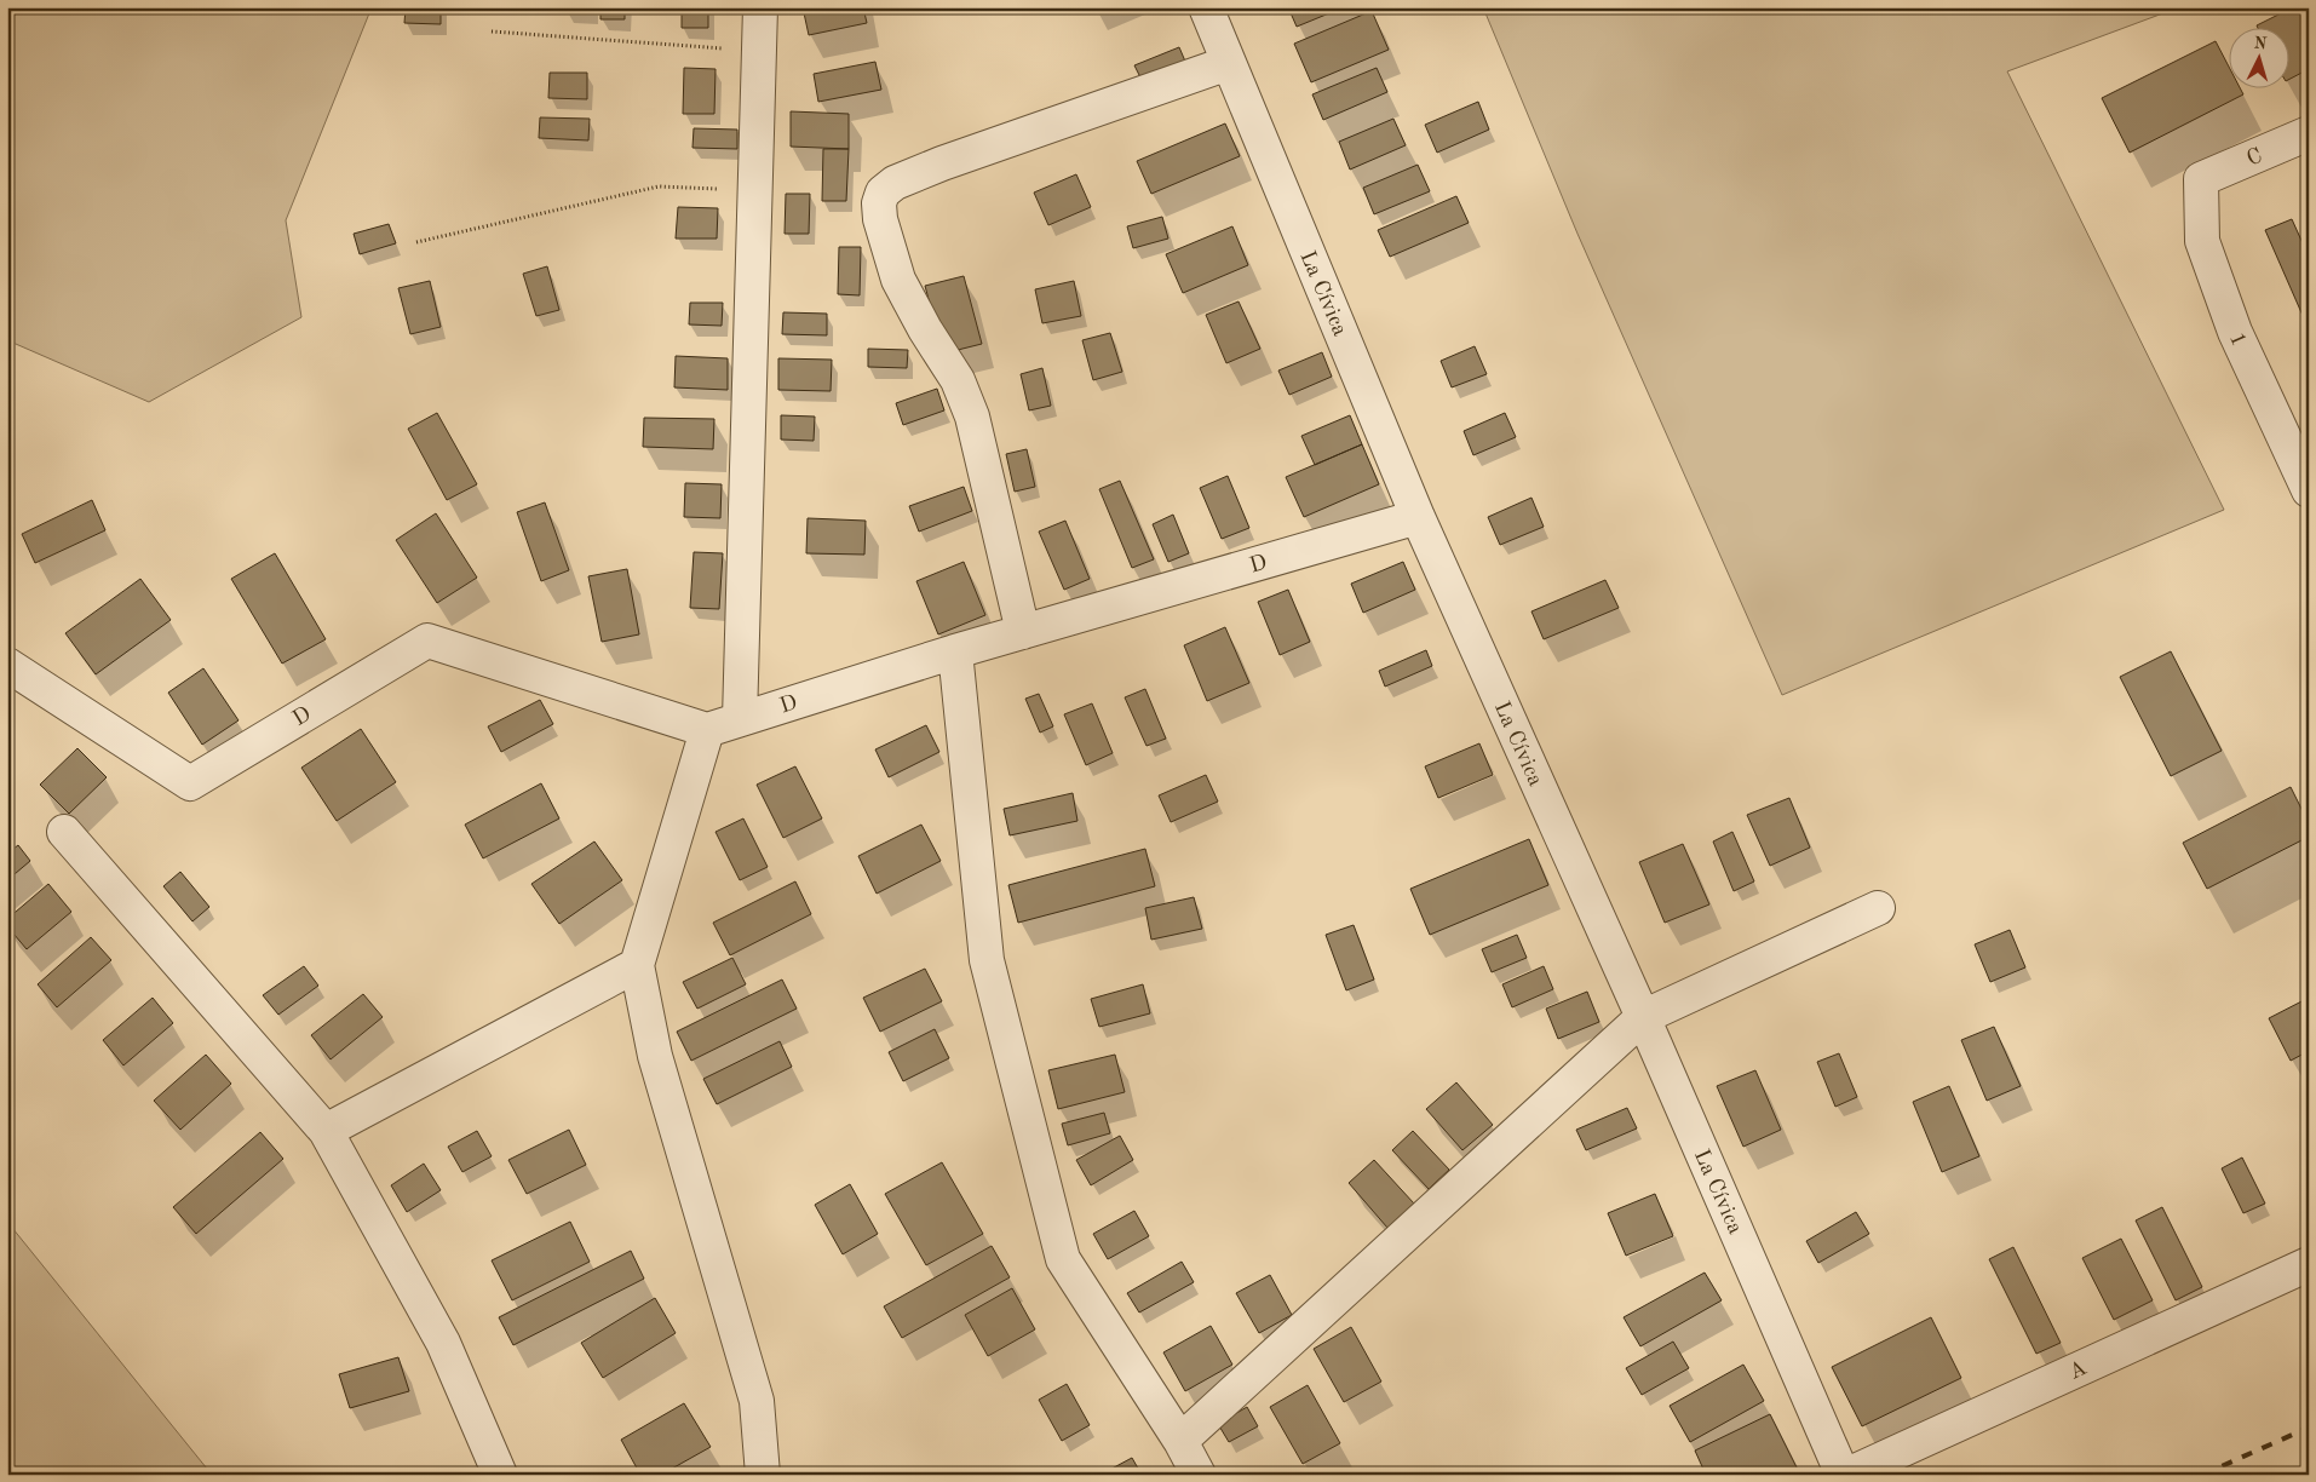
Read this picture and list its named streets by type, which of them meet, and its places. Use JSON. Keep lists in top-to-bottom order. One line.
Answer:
{"streets":{"street":["C","La Cívica","1","D","A"]},"crossings":[["C","1"],["La Cívica","D"]],"north":"top"}
